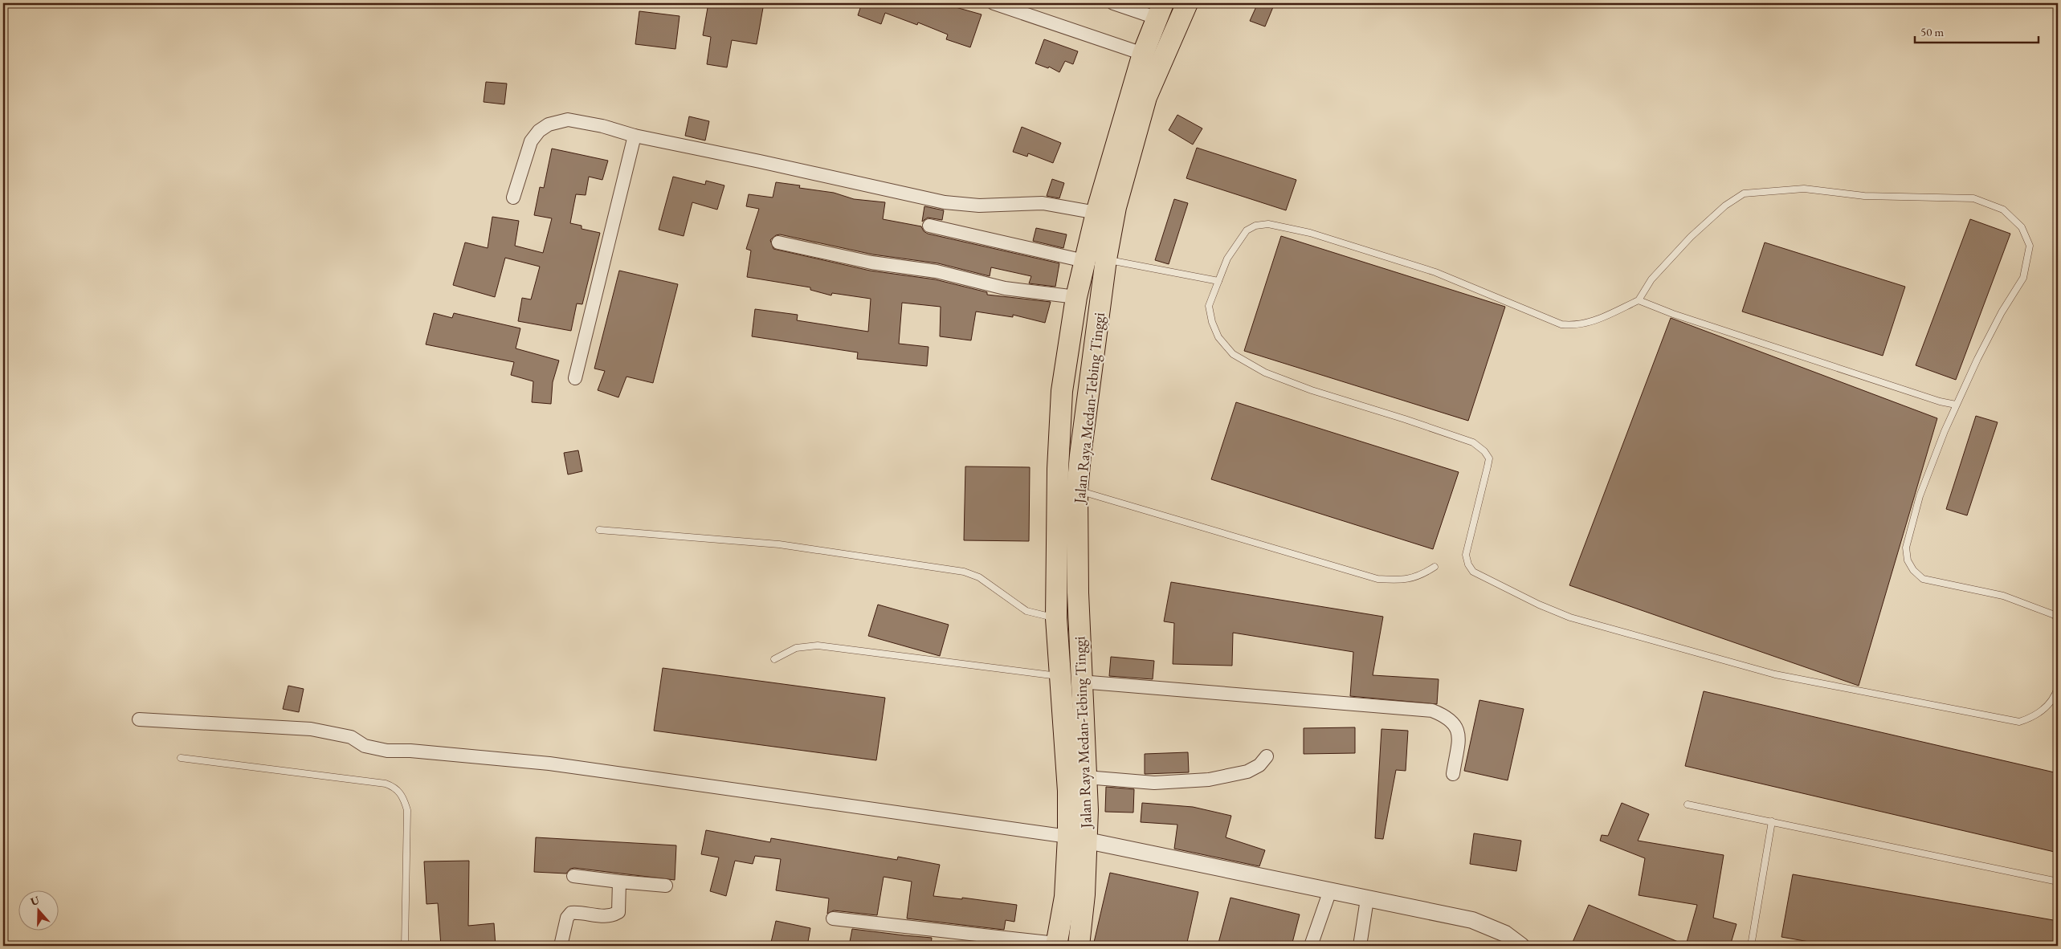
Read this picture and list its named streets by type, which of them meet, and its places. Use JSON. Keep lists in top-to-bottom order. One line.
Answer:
{"streets":{"highway":["Jalan Raya Medan-Tebing Tinggi"]},"scale_bar":"50 m","north":"top"}
